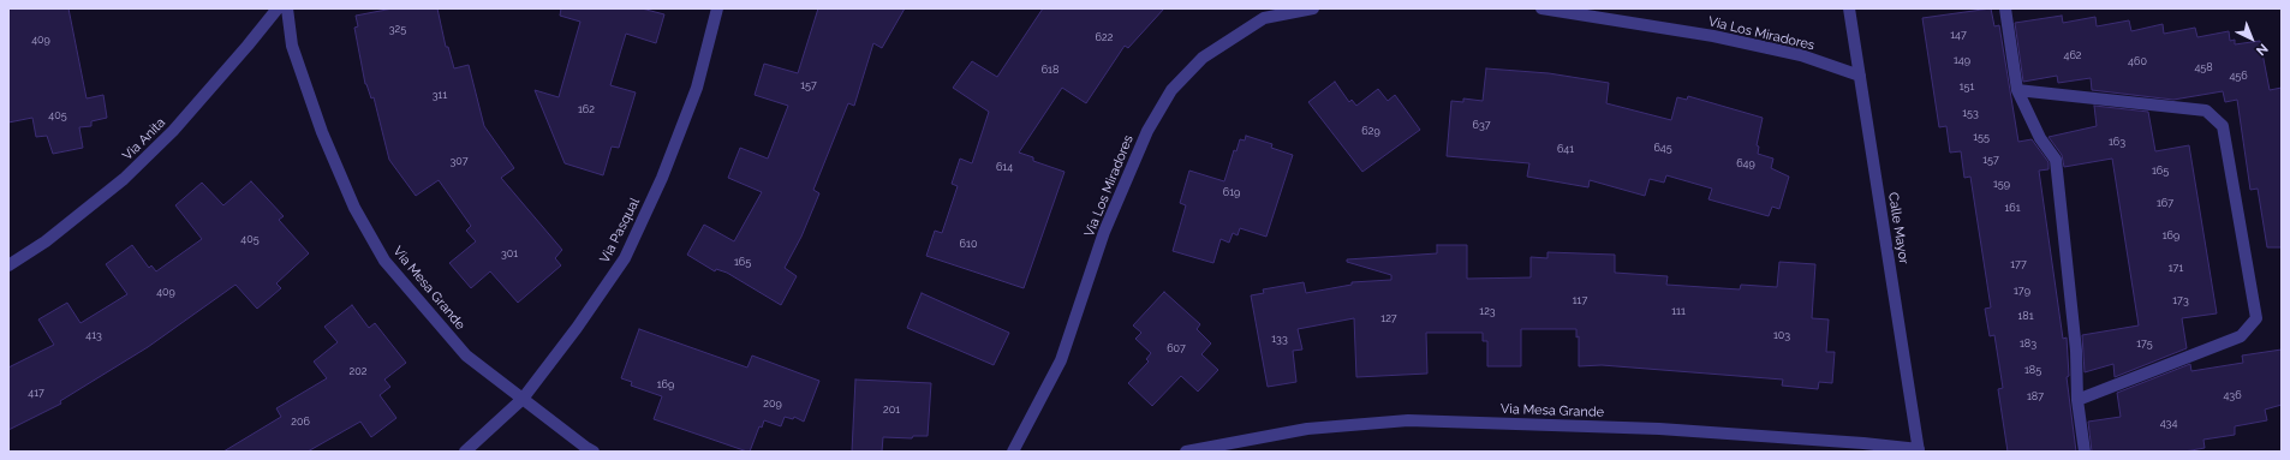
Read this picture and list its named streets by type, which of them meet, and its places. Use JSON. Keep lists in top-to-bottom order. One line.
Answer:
{"streets":{"street":["Via Los Miradores","Via Anita","Calle Mayor","Via Pasqual","Via Mesa Grande"]},"crossings":[["Via Los Miradores","Calle Mayor"],["Calle Mayor","Via Mesa Grande"],["Via Pasqual","Via Mesa Grande"]],"house_numbers":["325","147","622","409","462","149","460","458","618","456","157","151","311","162","153","405","637","629","155","163","645","641","157","307","649","614","165","159","619","167","161","169","405","610","301","165","177","171","179","409","117","173","123","111","181","127","413","103","133","183","175","607","185","202","169","417","436","187","209","201","206","434"],"north":"bottom right"}
